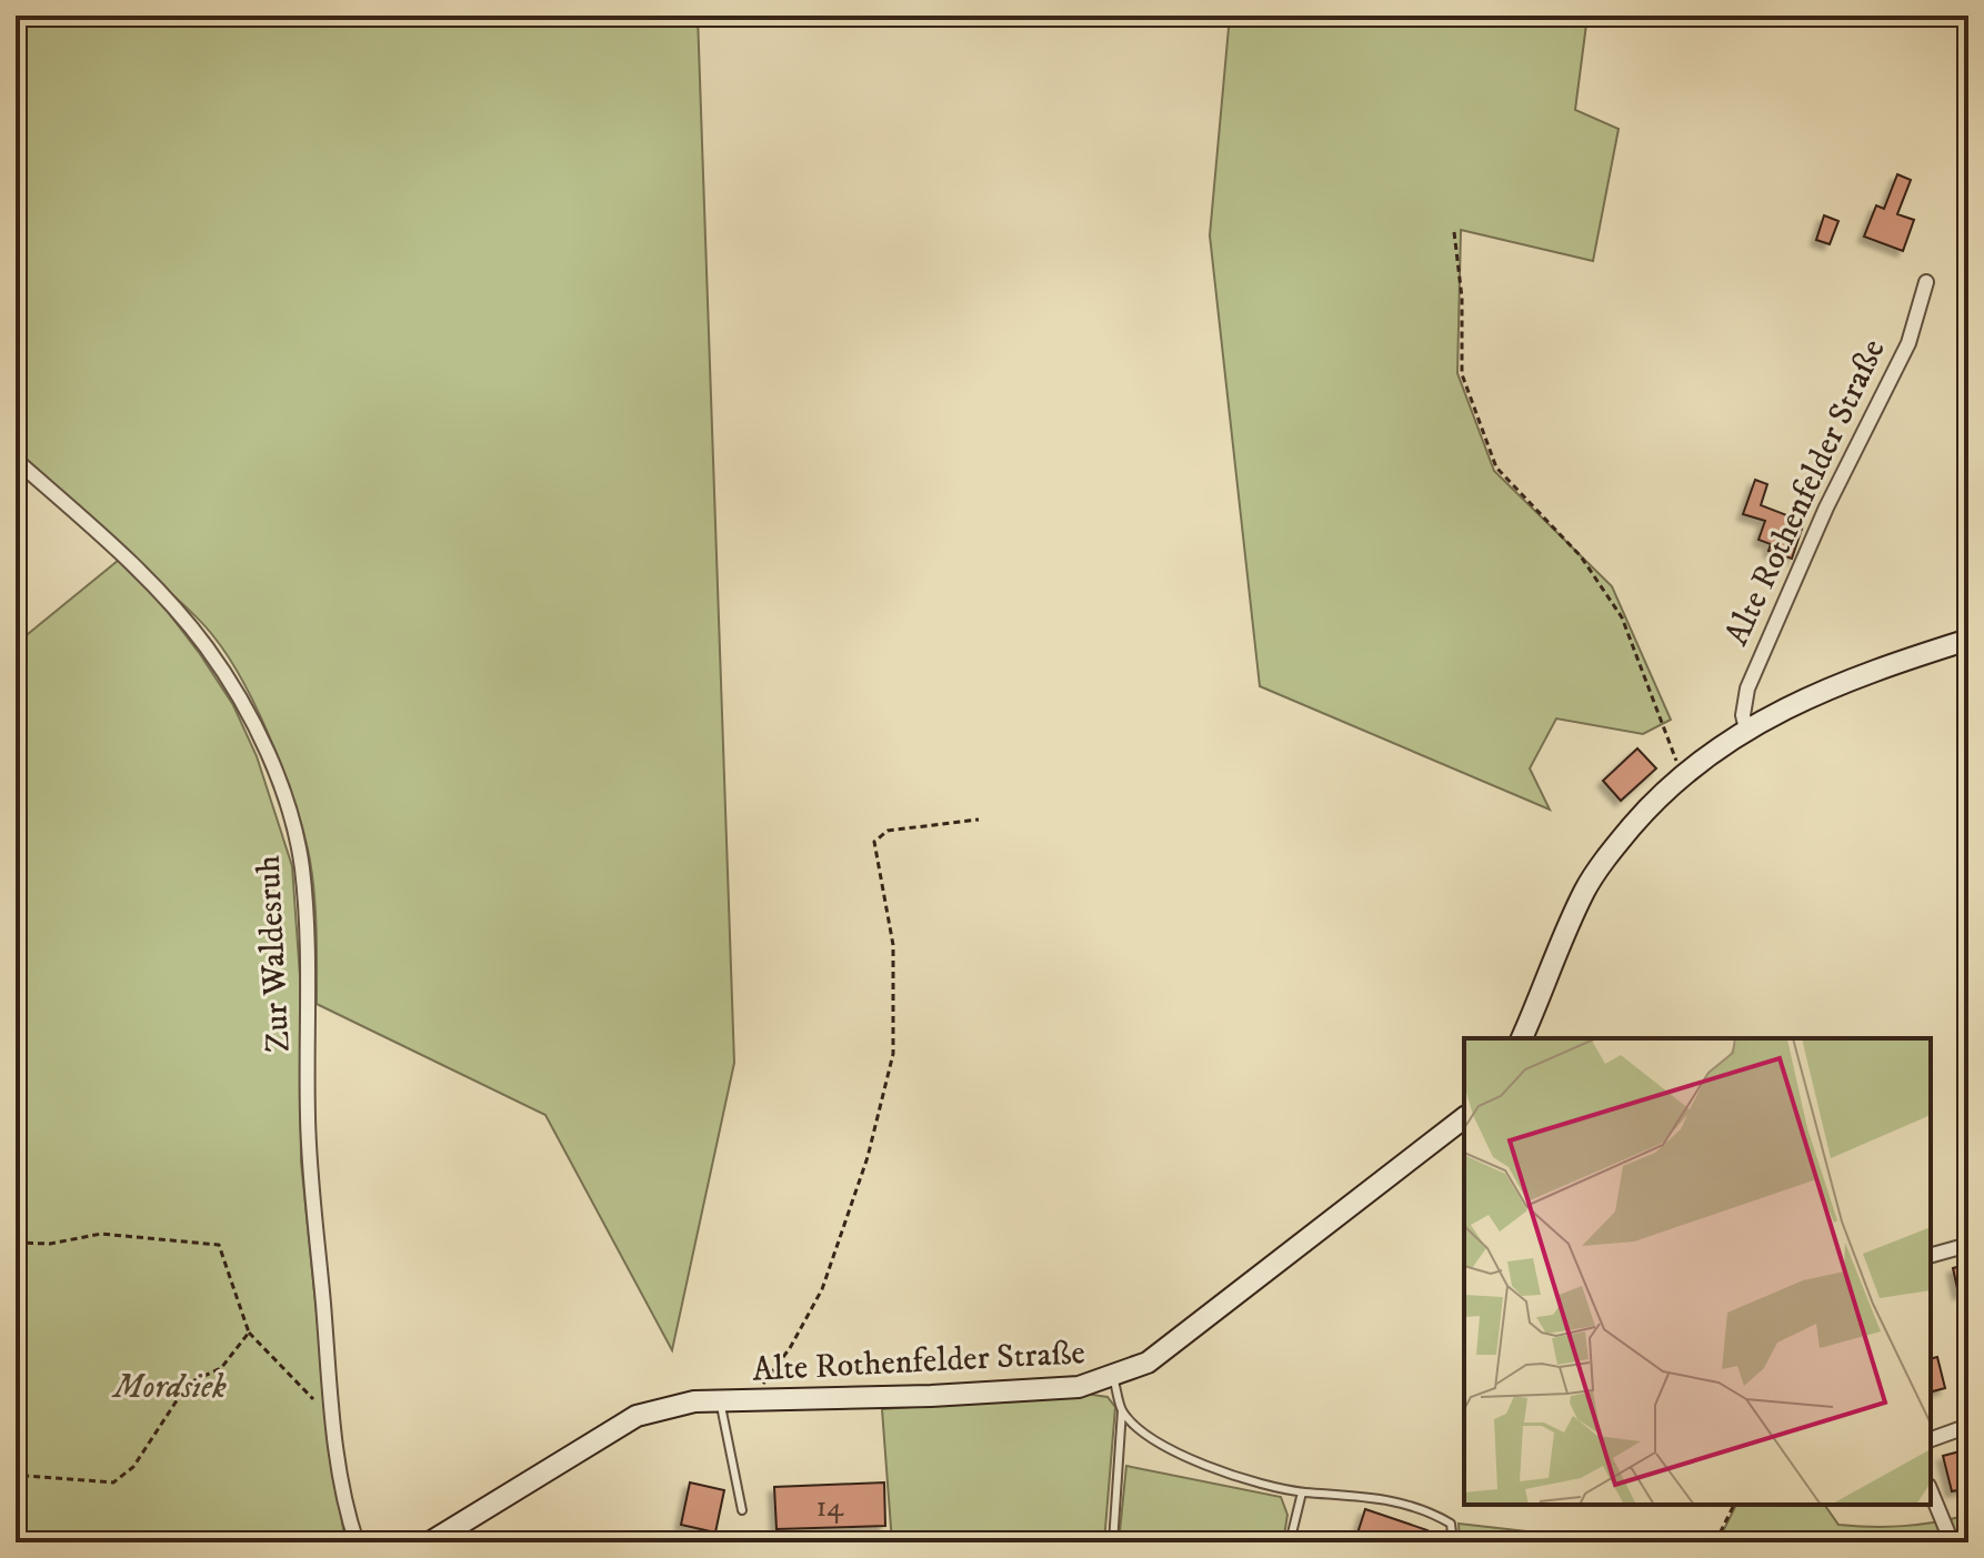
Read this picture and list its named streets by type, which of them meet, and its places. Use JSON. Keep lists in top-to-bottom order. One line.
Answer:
{"streets":{"street":["Alte Rothenfelder Straße","Zur Waldesruh"]},"parks":["Mordsiek"],"house_numbers":["14"]}
